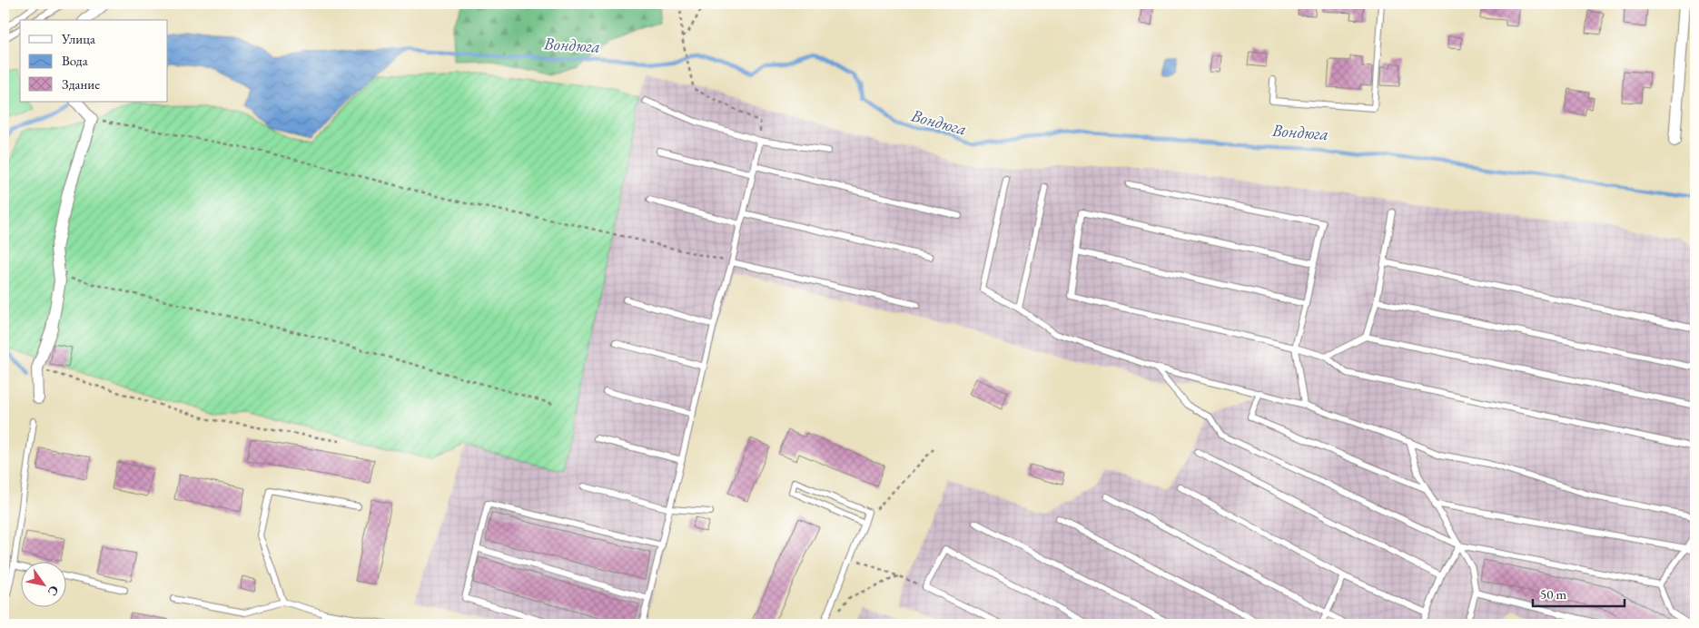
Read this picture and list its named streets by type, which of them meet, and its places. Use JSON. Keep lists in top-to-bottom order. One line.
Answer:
{"water":["Вондюга"],"legend":["Улица","Вода","Здание"],"scale_bar":"50 m","north":"bottom right"}
